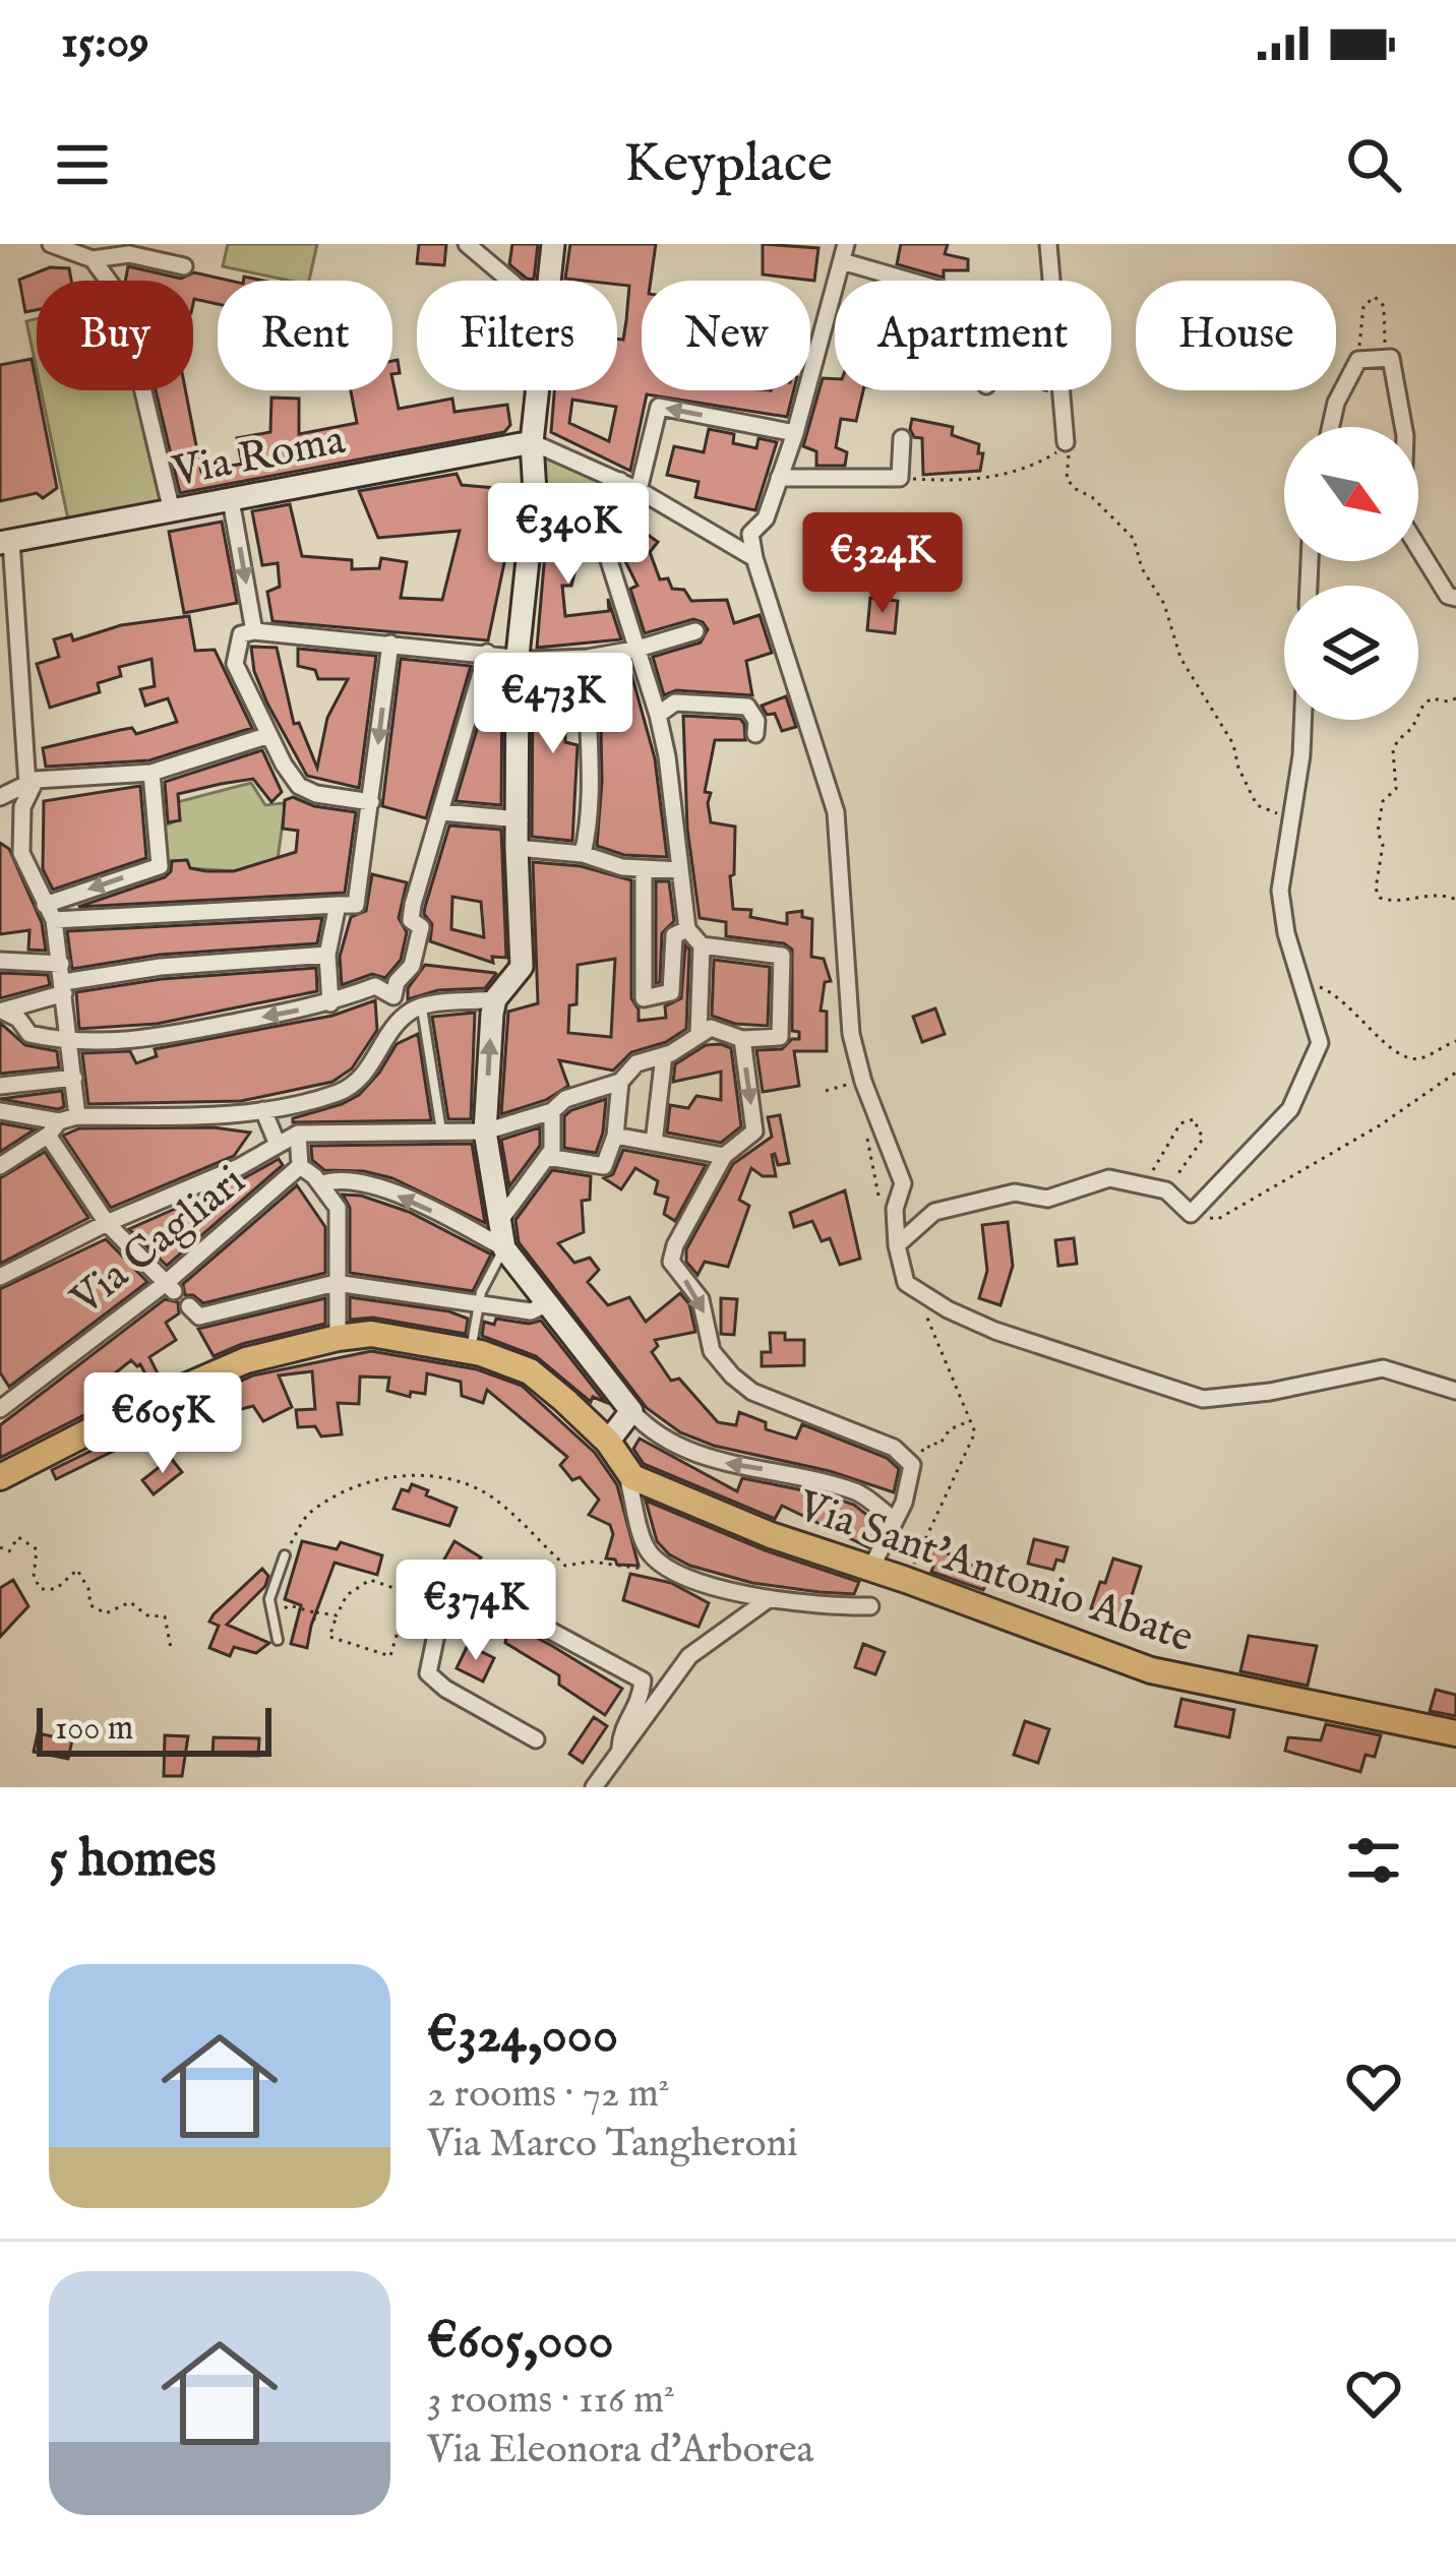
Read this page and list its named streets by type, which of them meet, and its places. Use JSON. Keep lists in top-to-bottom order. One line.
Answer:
{"streets":{"main road":["Via Roma","Via Sant'Antonio Abate"],"street":["Via Cagliari"]},"scale_bar":"100 m","north":"bottom right","page":{"status":"15:09","header":"Keyplace","chip":["Buy","Rent","Filters","New","Apartment","House"],"price":["€340K","€324K","€473K","€605K","€374K"],"scale":"100 m","heading":"5 homes","list":[{"name":"€324,000","note":"2 rooms · 72 m² · Via Marco Tangheroni"},{"name":"€605,000","note":"3 rooms · 116 m² · Via Eleonora d'Arborea"}]}}
